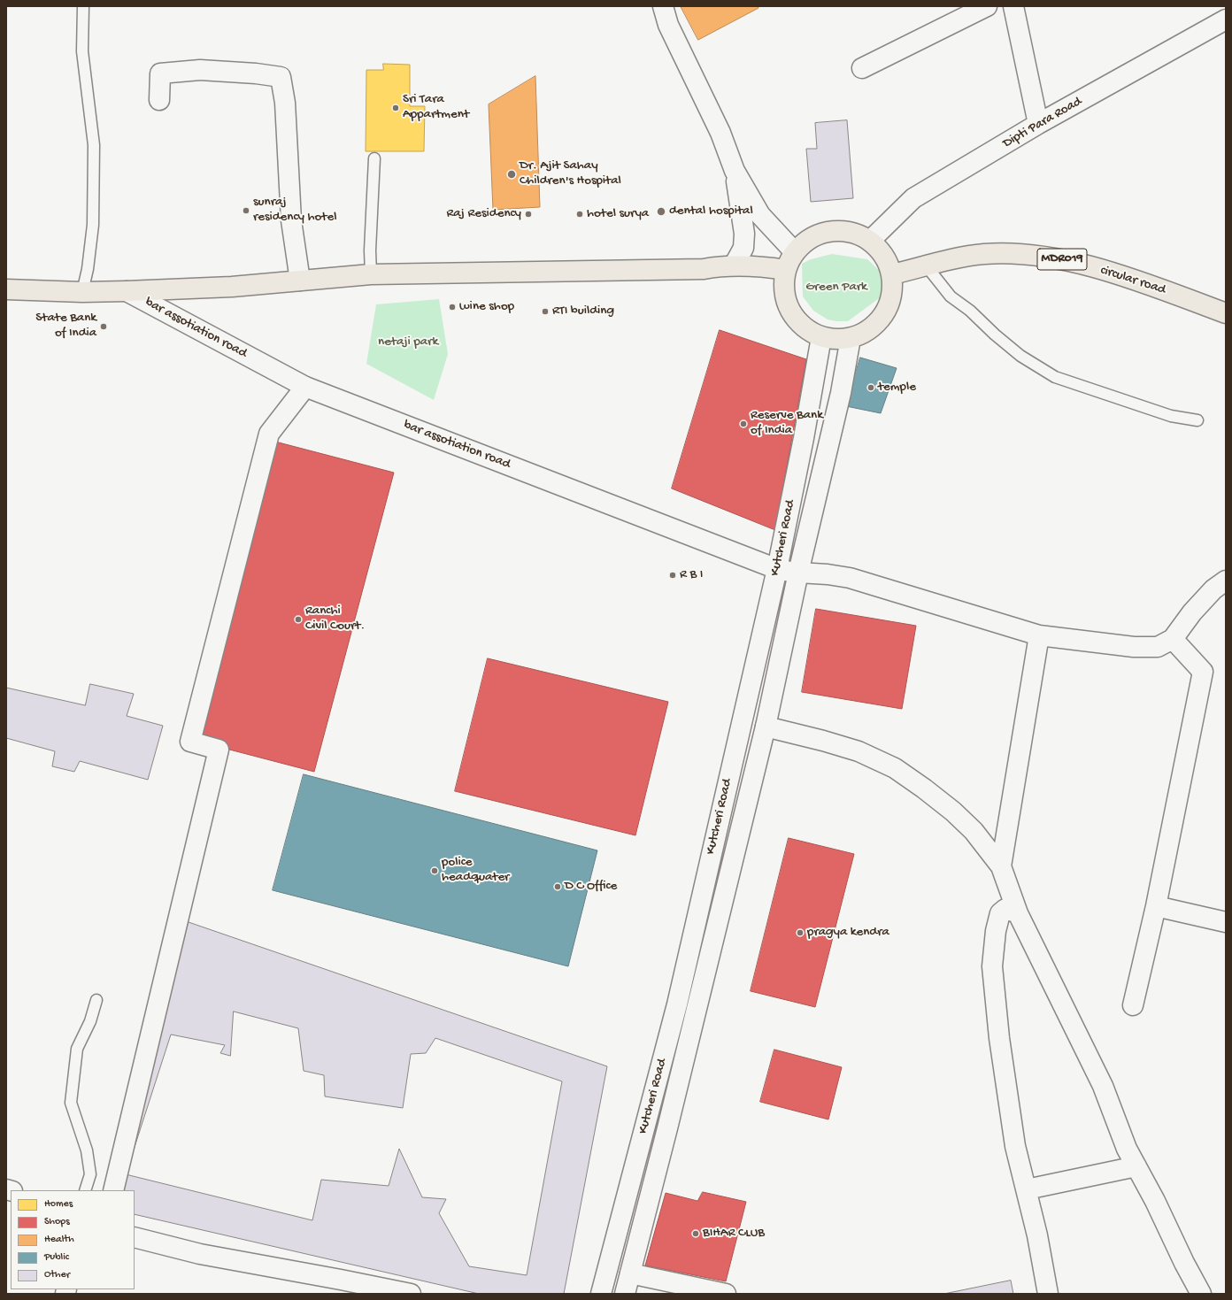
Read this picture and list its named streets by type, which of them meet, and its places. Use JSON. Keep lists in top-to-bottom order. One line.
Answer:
{"streets":{"main road":["MDR019","circular road"],"street":["Dipti Para Road","bar assotiation road","Kutcheri Road"]},"crossings":[["Dipti Para Road","circular road"],["Dipti Para Road","Kutcheri Road"],["circular road","Kutcheri Road"],["bar assotiation road","Kutcheri Road"]],"parks":["Green Park","netaji park"],"places":["Sri Tara Appartment","Dr. Ajit Sahay Children's Hospital","sunraj residency hotel","dental hospital","Raj Residency","hotel surya","wine shop","RTI building","State Bank of India","temple","Reserve Bank of India","R B I","Ranchi Civil Court.","police headquater","D C Office","pragya kendra","BIHAR CLUB"],"legend":["Homes","Shops","Health","Public","Other"]}
